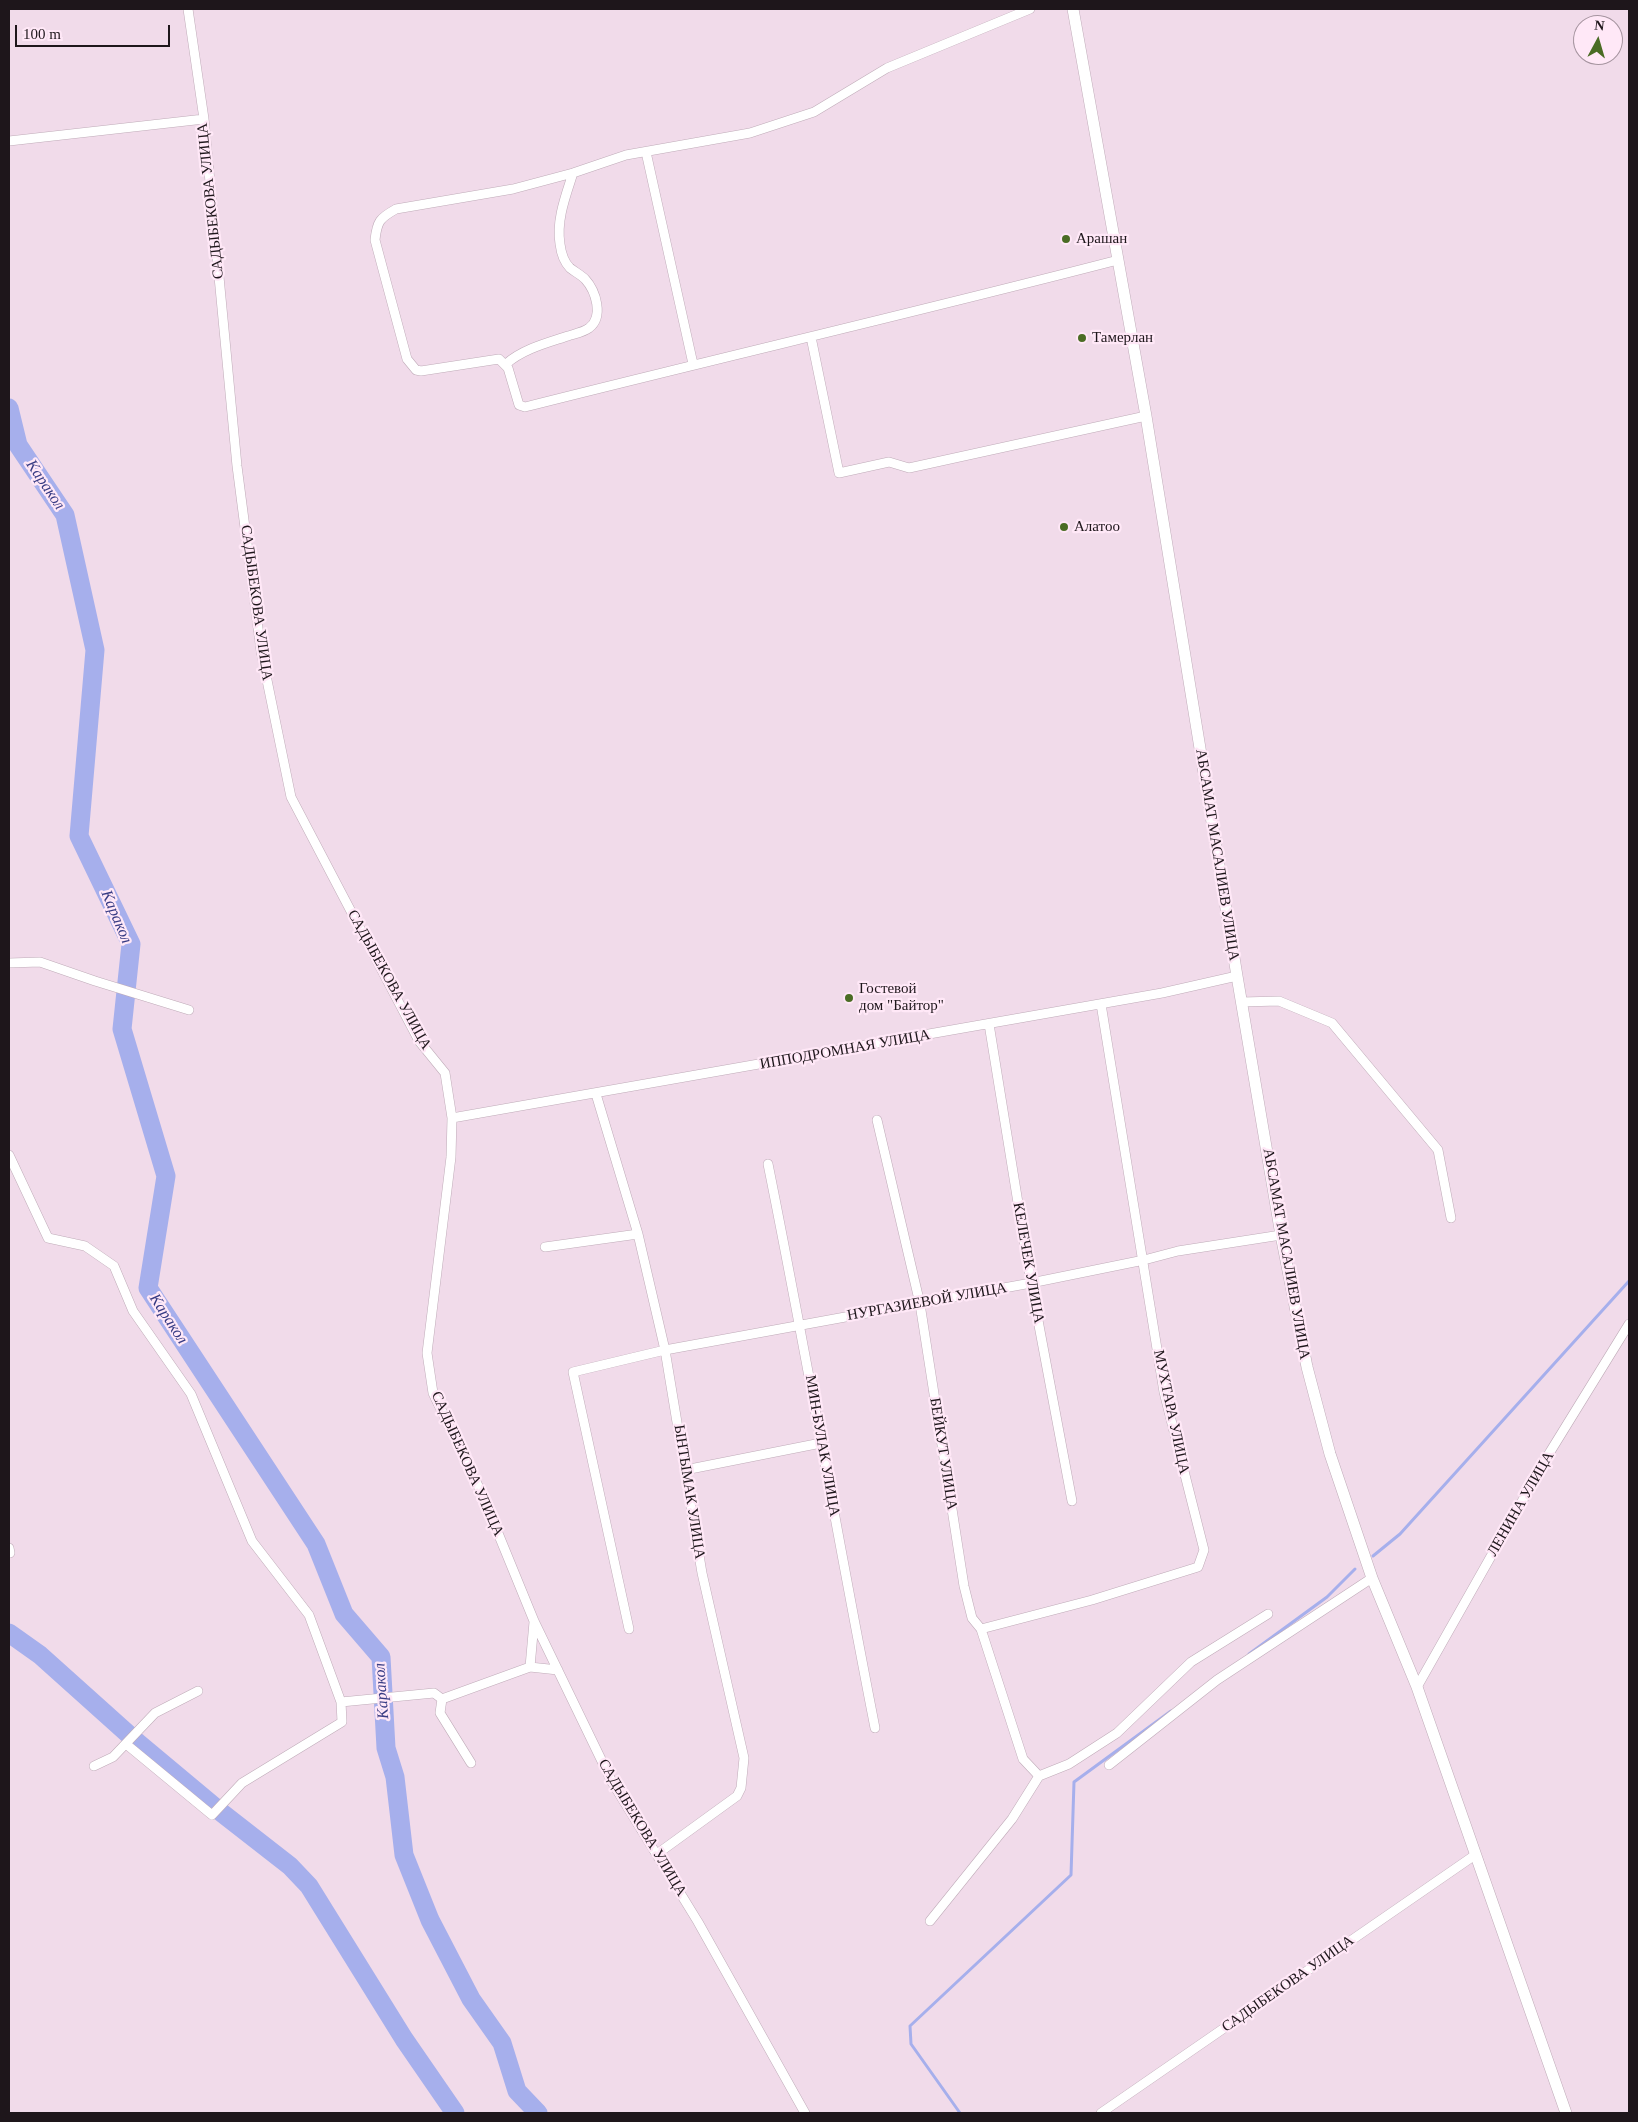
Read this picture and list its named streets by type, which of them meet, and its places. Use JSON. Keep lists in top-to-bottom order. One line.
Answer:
{"streets":{"street":["САДЫБЕКОВА УЛИЦА","АБСАМАТ МАСАЛИЕВ УЛИЦА","ИППОДРОМНАЯ УЛИЦА","КЕЛЕЧЕК УЛИЦА","НУРГАЗИЕВОЙ УЛИЦА","МУХТАРА УЛИЦА","МИН-БУЛАК УЛИЦА","БЕЙКУТ УЛИЦА","ЫНТЫМАК УЛИЦА","ЛЕНИНА УЛИЦА"]},"crossings":[["САДЫБЕКОВА УЛИЦА","АБСАМАТ МАСАЛИЕВ УЛИЦА"],["САДЫБЕКОВА УЛИЦА","ИППОДРОМНАЯ УЛИЦА"],["САДЫБЕКОВА УЛИЦА","ЫНТЫМАК УЛИЦА"],["АБСАМАТ МАСАЛИЕВ УЛИЦА","ИППОДРОМНАЯ УЛИЦА"],["АБСАМАТ МАСАЛИЕВ УЛИЦА","НУРГАЗИЕВОЙ УЛИЦА"],["АБСАМАТ МАСАЛИЕВ УЛИЦА","ЛЕНИНА УЛИЦА"],["ИППОДРОМНАЯ УЛИЦА","КЕЛЕЧЕК УЛИЦА"],["ИППОДРОМНАЯ УЛИЦА","МУХТАРА УЛИЦА"],["ИППОДРОМНАЯ УЛИЦА","ЫНТЫМАК УЛИЦА"],["КЕЛЕЧЕК УЛИЦА","НУРГАЗИЕВОЙ УЛИЦА"],["НУРГАЗИЕВОЙ УЛИЦА","МУХТАРА УЛИЦА"],["НУРГАЗИЕВОЙ УЛИЦА","МИН-БУЛАК УЛИЦА"],["НУРГАЗИЕВОЙ УЛИЦА","БЕЙКУТ УЛИЦА"],["НУРГАЗИЕВОЙ УЛИЦА","ЫНТЫМАК УЛИЦА"],["МУХТАРА УЛИЦА","БЕЙКУТ УЛИЦА"]],"water":["Каракол"],"places":["Арашан","Тамерлан","Алатоо","Гостевой дом \"Байтор\""],"scale_bar":"100 m","north":"top"}
